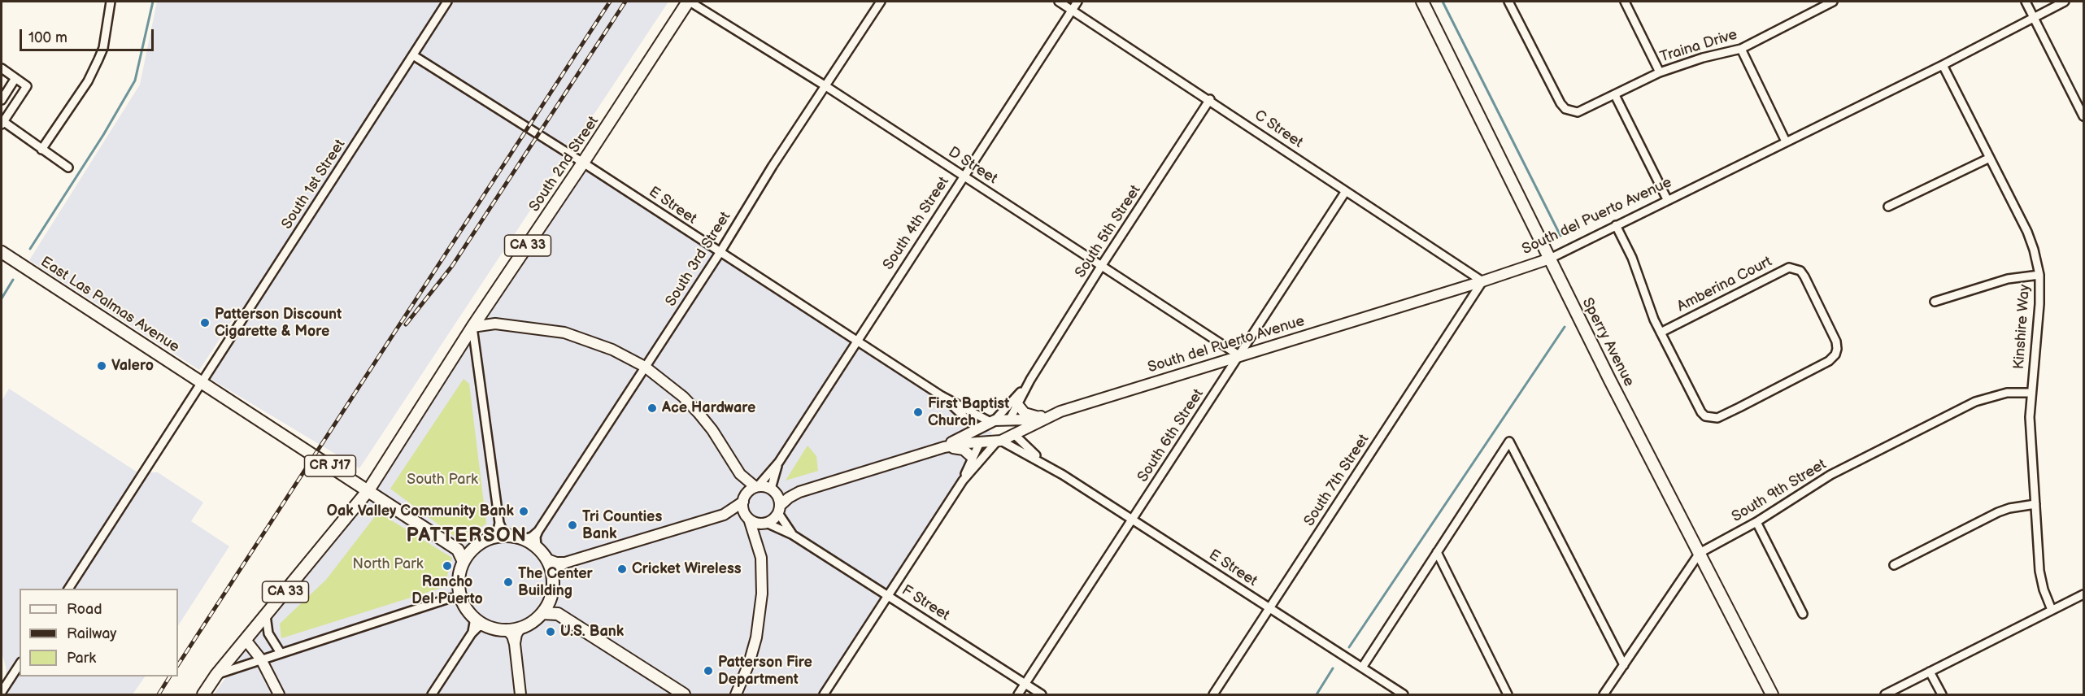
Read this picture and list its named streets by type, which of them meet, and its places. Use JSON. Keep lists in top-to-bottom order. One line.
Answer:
{"streets":{"main road":["South 2nd Street","CA 33","East Las Palmas Avenue","Sperry Avenue","CR J17"],"street":["Traina Drive","C Street","D Street","South 1st Street","E Street","South del Puerto Avenue","South 4th Street","South 5th Street","South 3rd Street","Amberina Court","Kinshire Way","South 6th Street","South 7th Street","South 9th Street","F Street"]},"crossings":[["C Street","South del Puerto Avenue"],["C Street","South 4th Street"],["C Street","South 5th Street"],["C Street","South 6th Street"],["C Street","South 7th Street"],["South 2nd Street","D Street"],["South 2nd Street","E Street"],["South 2nd Street","CA 33"],["South 2nd Street","CR J17"],["D Street","South del Puerto Avenue"],["D Street","South 4th Street"],["D Street","South 5th Street"],["D Street","South 3rd Street"],["D Street","South 6th Street"],["South 1st Street","E Street"],["South 1st Street","East Las Palmas Avenue"],["South 1st Street","CR J17"],["E Street","South del Puerto Avenue"],["E Street","South 4th Street"],["E Street","South 5th Street"],["E Street","South 3rd Street"],["E Street","South 6th Street"],["E Street","South 7th Street"],["South del Puerto Avenue","South 4th Street"],["South del Puerto Avenue","South 5th Street"],["South del Puerto Avenue","Kinshire Way"],["South del Puerto Avenue","Sperry Avenue"],["South del Puerto Avenue","South 6th Street"],["South del Puerto Avenue","South 7th Street"],["South del Puerto Avenue","F Street"],["South 4th Street","F Street"],["CA 33","CR J17"],["East Las Palmas Avenue","CR J17"],["Kinshire Way","South 9th Street"],["Sperry Avenue","South 9th Street"],["South 6th Street","F Street"]],"districts":["PATTERSON"],"parks":["South Park","North Park"],"places":["Patterson Discount Cigarette & More","Valero","Ace Hardware","First Baptist Church","Oak Valley Community Bank","Tri Counties Bank","Rancho Del Puerto","Cricket Wireless","The Center Building","U.S. Bank","Patterson Fire Department"],"legend":["Road","Railway","Park"],"scale_bar":"100 m"}
